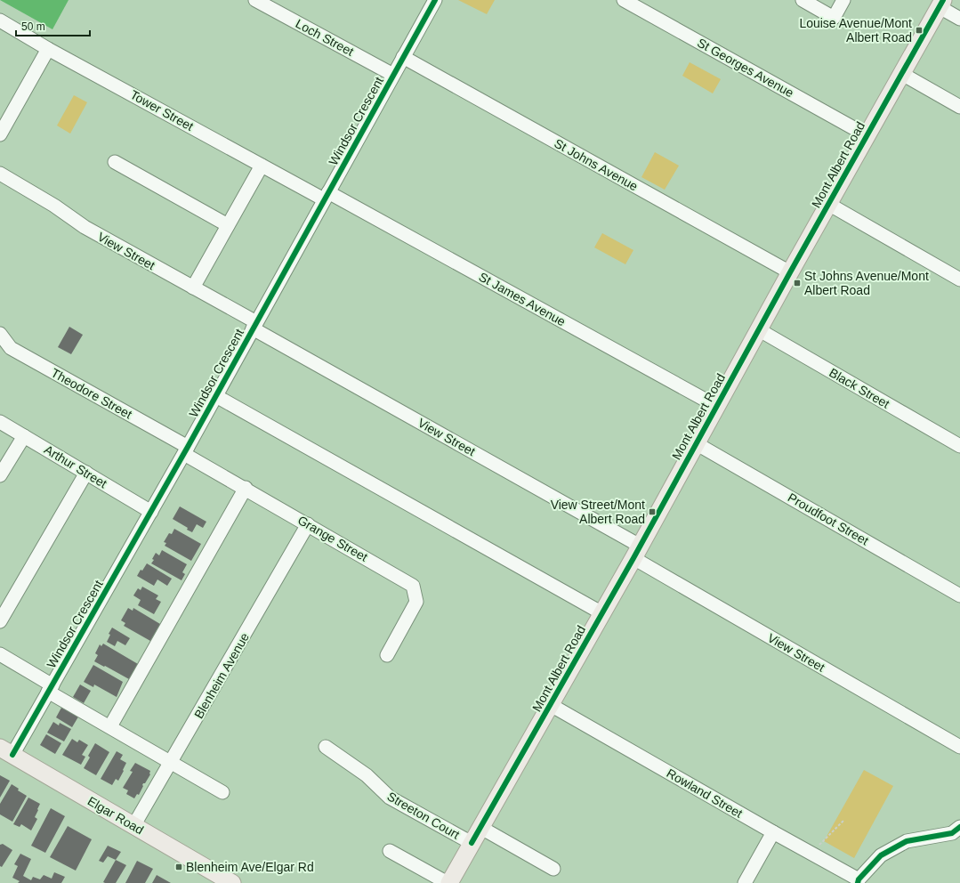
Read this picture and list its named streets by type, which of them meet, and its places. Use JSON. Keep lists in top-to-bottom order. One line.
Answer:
{"streets":{"main road":["Mont Albert Road","Elgar Road"],"street":["Loch Street","St Georges Avenue","Tower Street","Windsor Crescent","St Johns Avenue","View Street","St James Avenue","Black Street","Theodore Street","Arthur Street","Proudfoot Street","Grange Street","Blenheim Avenue","Rowland Street","Streeton Court"]},"crossings":[["Loch Street","Windsor Crescent"],["St Georges Avenue","Mont Albert Road"],["Tower Street","Windsor Crescent"],["Tower Street","St James Avenue"],["Windsor Crescent","St Johns Avenue"],["Windsor Crescent","View Street"],["Windsor Crescent","St James Avenue"],["Windsor Crescent","Theodore Street"],["Windsor Crescent","Arthur Street"],["Windsor Crescent","Grange Street"],["Windsor Crescent","Elgar Road"],["St Johns Avenue","Mont Albert Road"],["Mont Albert Road","View Street"],["Mont Albert Road","St James Avenue"],["Mont Albert Road","Black Street"],["Mont Albert Road","Proudfoot Street"],["Mont Albert Road","Rowland Street"],["Mont Albert Road","Streeton Court"],["Theodore Street","Grange Street"],["Grange Street","Blenheim Avenue"],["Blenheim Avenue","Elgar Road"]],"places":{"transit":["Louise Avenue/Mont Albert Road","St Johns Avenue/Mont Albert Road","View Street/Mont Albert Road","Blenheim Ave/Elgar Rd"]},"scale_bar":"50 m"}
